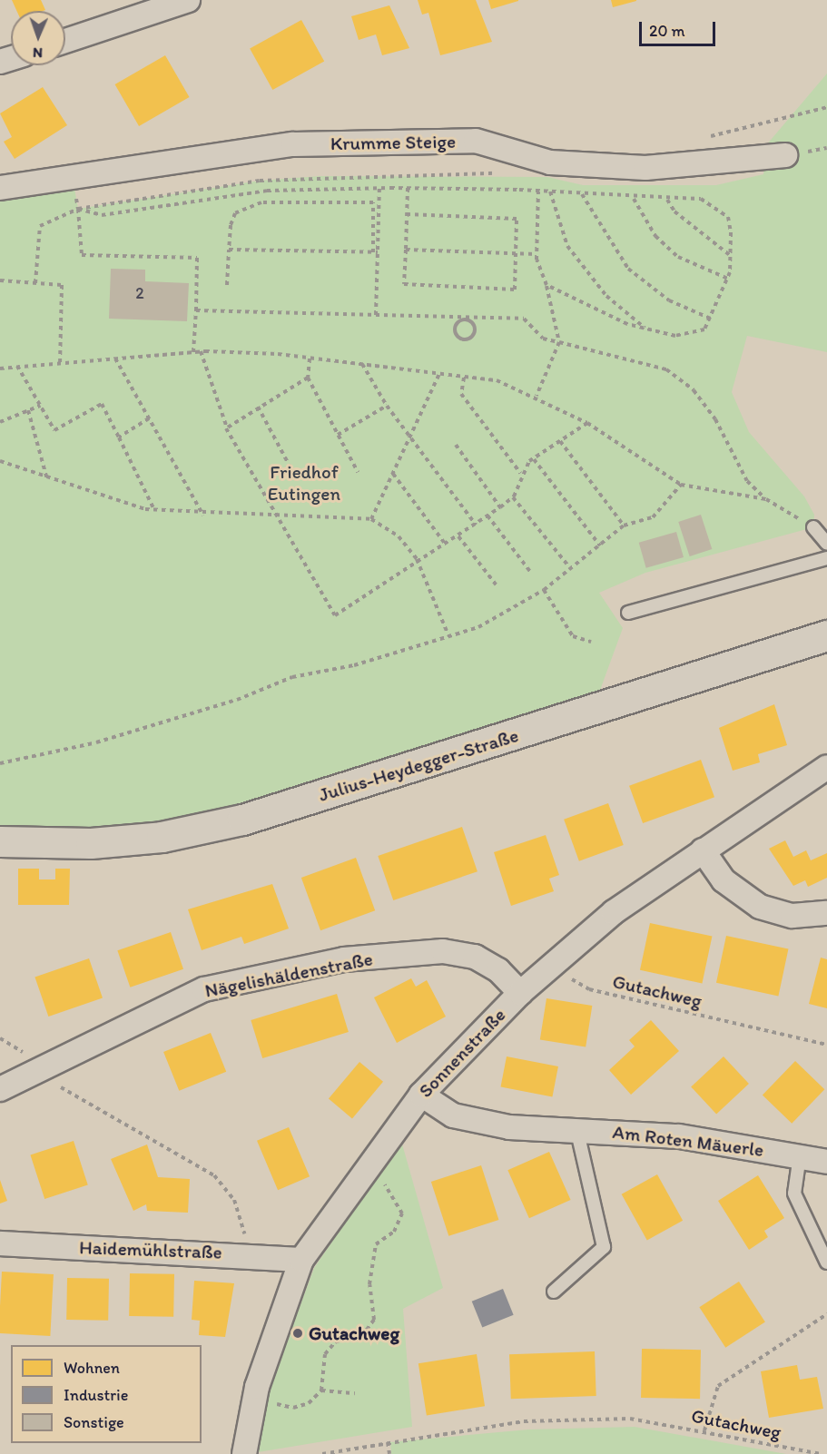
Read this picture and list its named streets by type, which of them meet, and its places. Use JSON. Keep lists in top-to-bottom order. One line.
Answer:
{"streets":{"street":["Krumme Steige","Julius-Heydegger-Straße","Nägelishäldenstraße","Sonnenstraße","Am Roten Mäuerle","Haidemühlstraße"],"path":["Gutachweg"]},"crossings":[["Nägelishäldenstraße","Sonnenstraße"],["Gutachweg","Sonnenstraße"],["Sonnenstraße","Am Roten Mäuerle"],["Sonnenstraße","Haidemühlstraße"]],"parks":["Friedhof Eutingen"],"places":["Gutachweg"],"house_numbers":["2"],"legend":["Wohnen","Industrie","Sonstige"],"scale_bar":"20 m","north":"bottom"}
